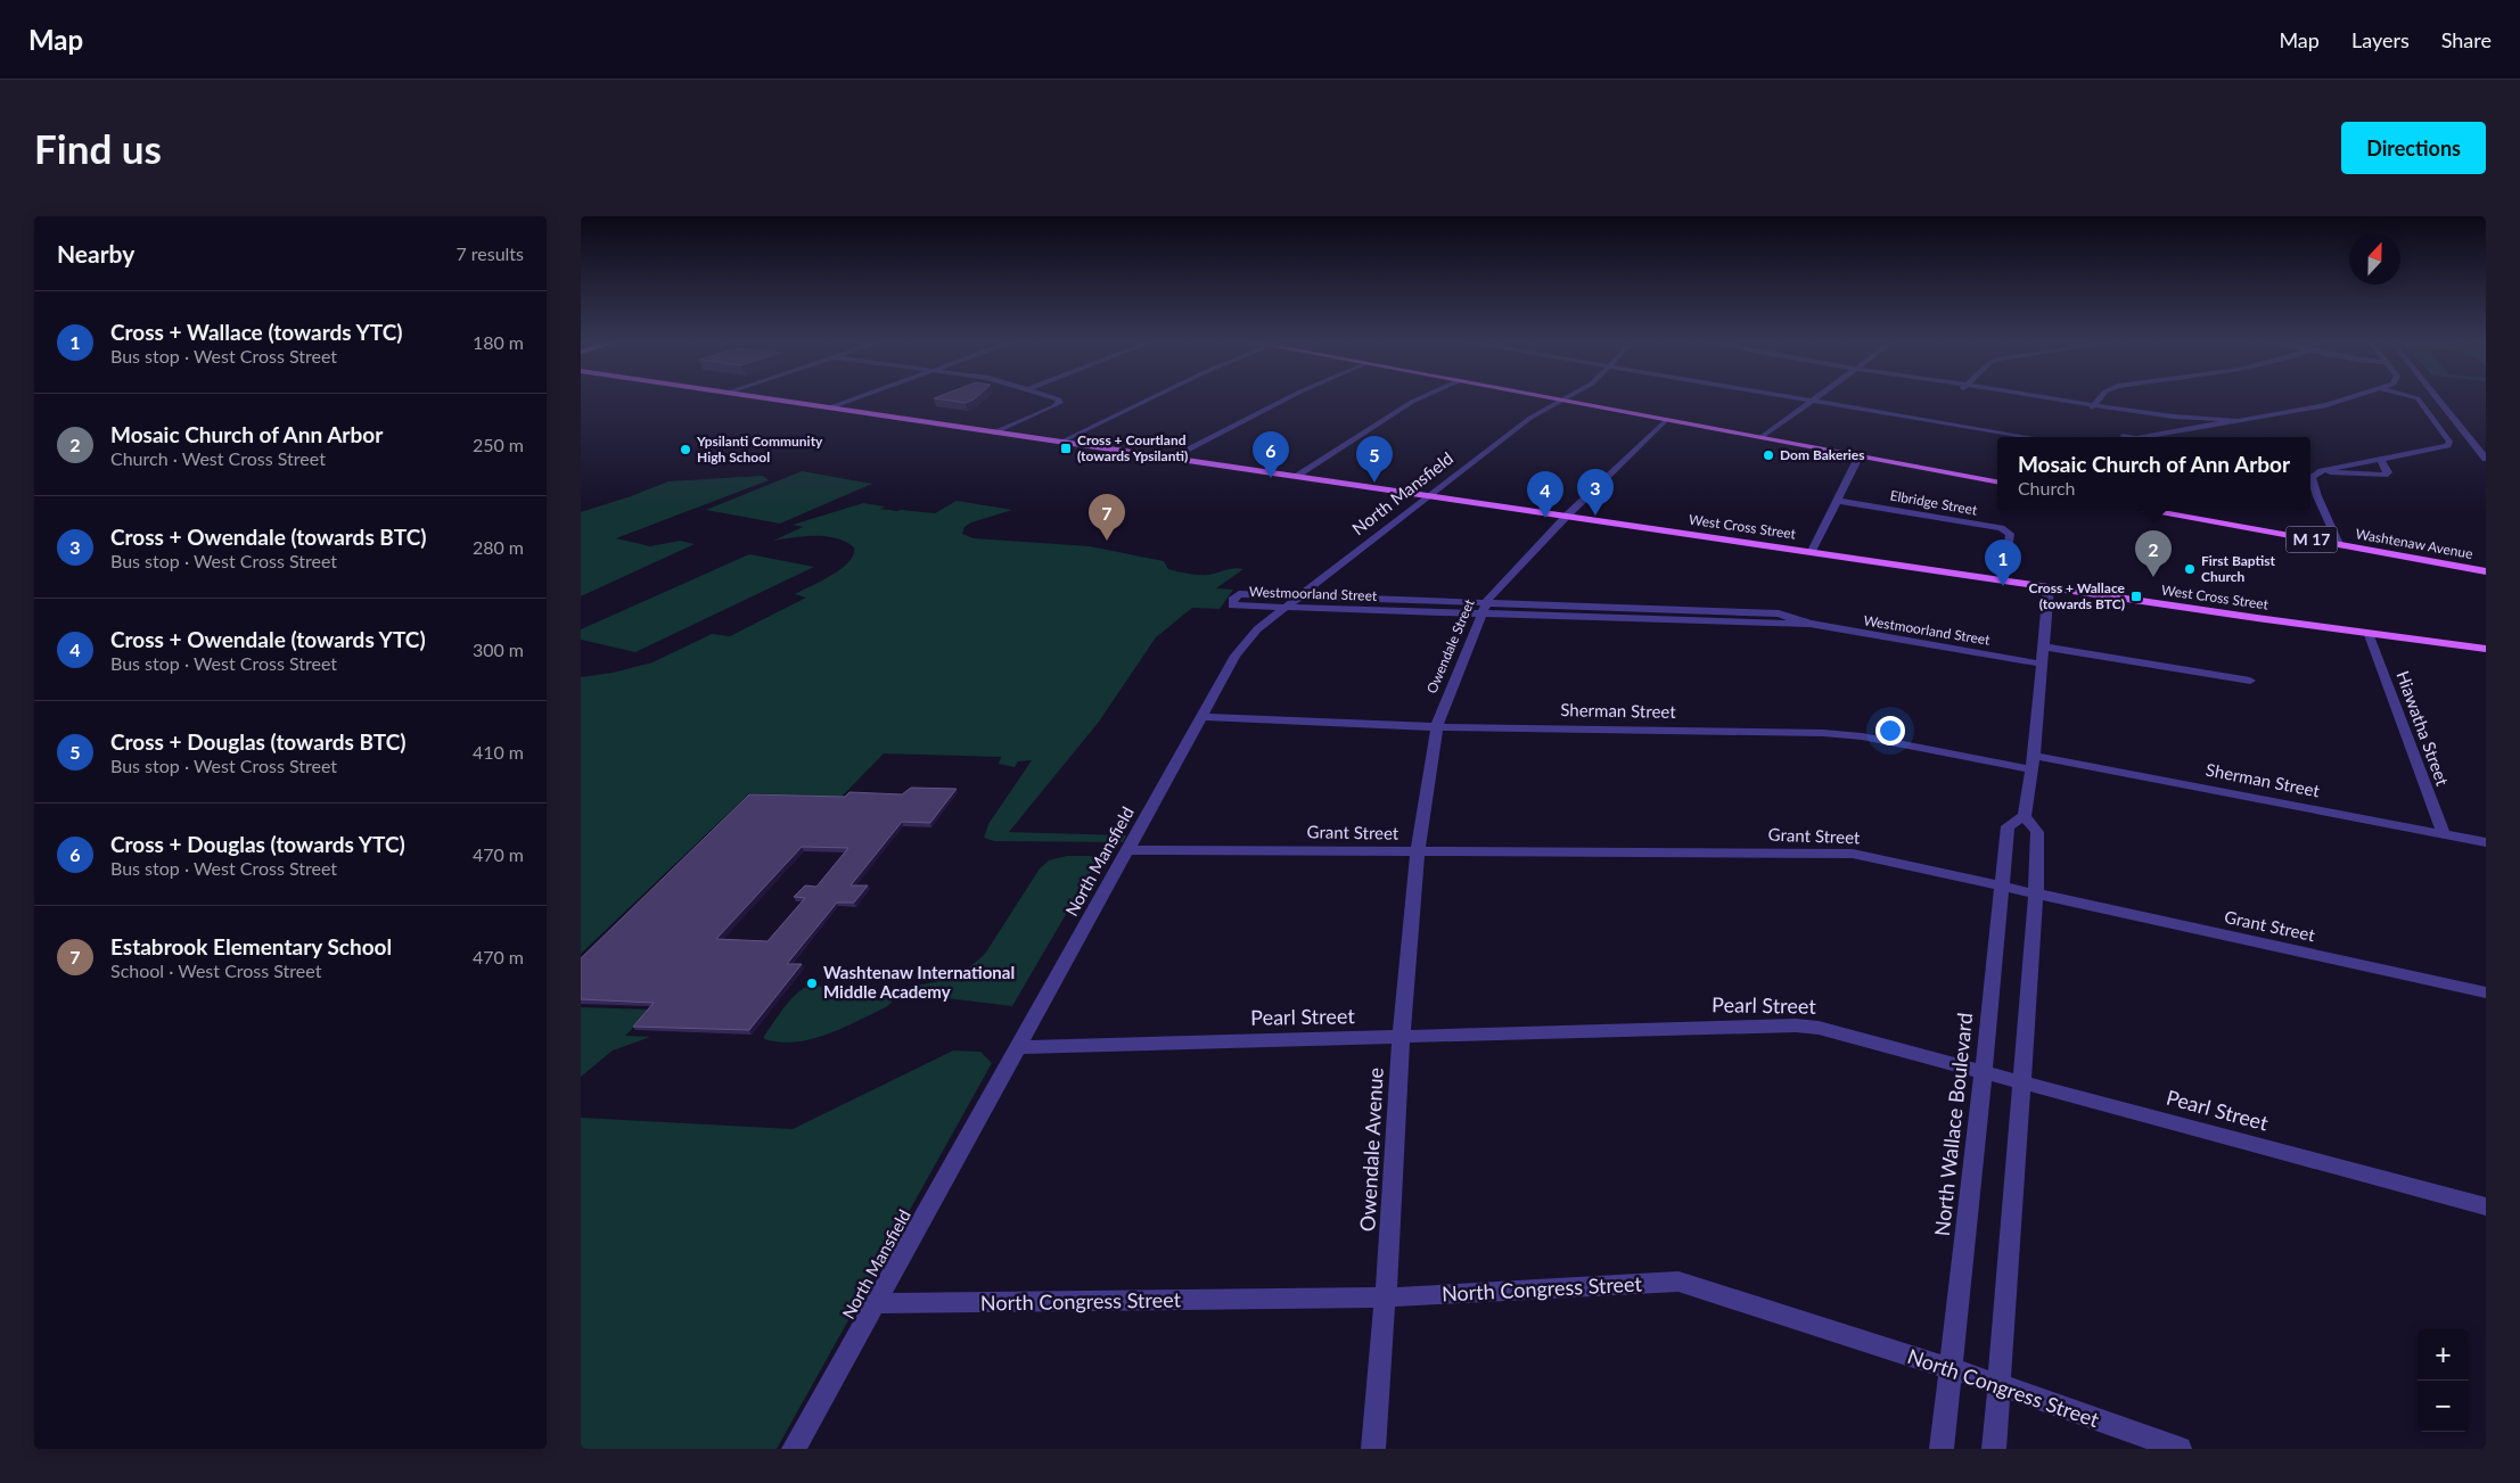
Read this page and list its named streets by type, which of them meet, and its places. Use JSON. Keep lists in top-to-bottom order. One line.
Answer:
{"streets":{"main road":["West Cross Street","M 17","Washtenaw Avenue"],"street":["North Mansfield","Elbridge Street","Westmoorland Street","Owendale Street","Sherman Street","Hiawatha Street","Grant Street","Pearl Street","North Wallace Boulevard","Owendale Avenue","North Congress Street"]},"crossings":[["North Mansfield","West Cross Street"],["North Mansfield","Westmoorland Street"],["North Mansfield","Sherman Street"],["North Mansfield","Grant Street"],["North Mansfield","Pearl Street"],["North Mansfield","North Congress Street"],["Elbridge Street","West Cross Street"],["West Cross Street","Owendale Street"],["West Cross Street","Hiawatha Street"],["Westmoorland Street","Owendale Street"],["Owendale Street","Sherman Street"],["Owendale Street","Grant Street"],["Owendale Street","Owendale Avenue"],["Sherman Street","Hiawatha Street"],["Grant Street","North Wallace Boulevard"],["Grant Street","Owendale Avenue"],["Pearl Street","North Wallace Boulevard"],["Pearl Street","Owendale Avenue"],["North Wallace Boulevard","North Congress Street"],["Owendale Avenue","North Congress Street"]],"places":{"transit":["Cross + Courtland (towards Ypsilanti)","Cross + Wallace (towards BTC)"],"other":["Ypsilanti Community High School","Dom Bakeries","First Baptist Church","Washtenaw International Middle Academy"]},"north":"top","page":{"header":"Map","nav":["Map","Layers","Share"],"buttons":"Directions","title":"Find us","heading":["Nearby","7 results"],"list":[{"mark":"1","name":"Cross + Wallace (towards YTC)","note":"Bus stop · West Cross Street","value":"180 m"},{"mark":"2","name":"Mosaic Church of Ann Arbor","note":"Church · West Cross Street","value":"250 m"},{"mark":"3","name":"Cross + Owendale (towards BTC)","note":"Bus stop · West Cross Street","value":"280 m"},{"mark":"4","name":"Cross + Owendale (towards YTC)","note":"Bus stop · West Cross Street","value":"300 m"},{"mark":"5","name":"Cross + Douglas (towards BTC)","note":"Bus stop · West Cross Street","value":"410 m"},{"mark":"6","name":"Cross + Douglas (towards YTC)","note":"Bus stop · West Cross Street","value":"470 m"},{"mark":"7","name":"Estabrook Elementary School","note":"School · West Cross Street","value":"470 m"}],"pins":["6","5","3","4","7","2","1"],"popup":["Mosaic Church of Ann Arbor","Church"],"map_buttons":["+","−"]}}
